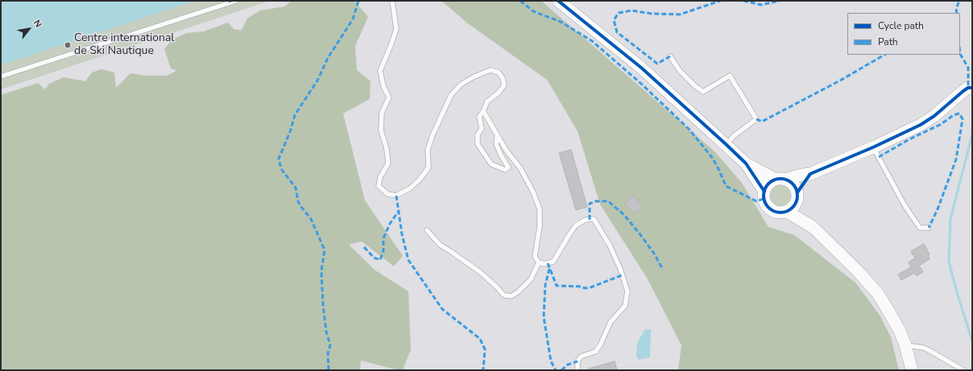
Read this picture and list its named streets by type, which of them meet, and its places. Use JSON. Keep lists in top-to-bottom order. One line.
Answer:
{"places":["Centre international de Ski Nautique"],"legend":["Cycle path","Path"],"north":"top right"}
